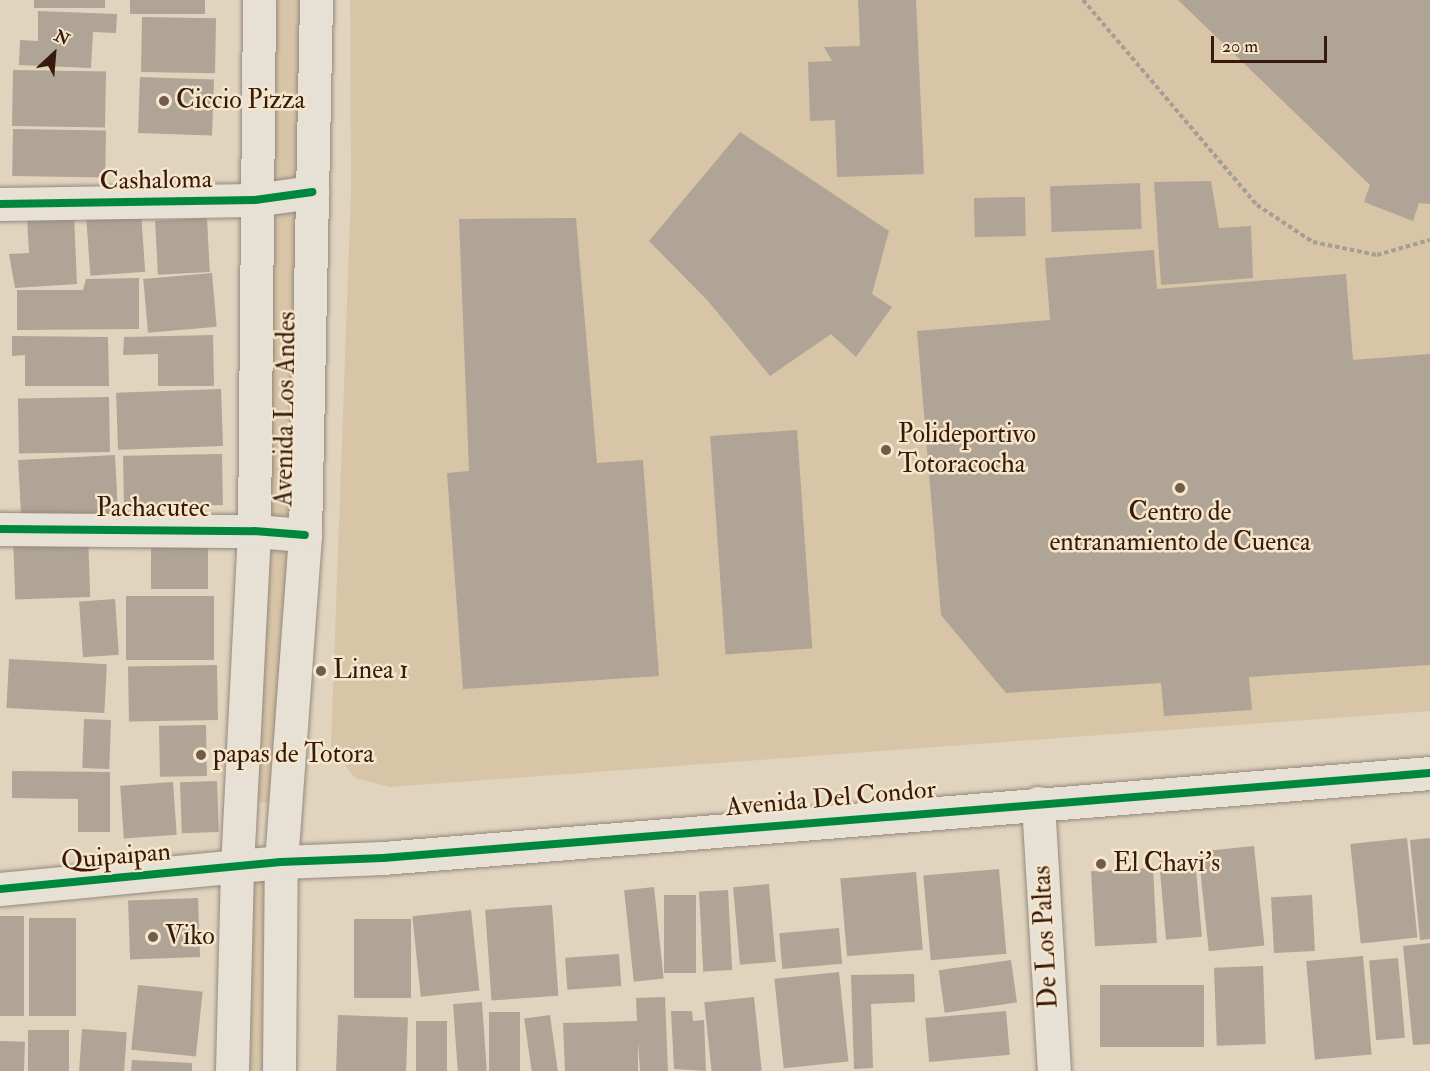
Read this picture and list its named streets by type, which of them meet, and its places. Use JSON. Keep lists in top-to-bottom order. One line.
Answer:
{"streets":{"street":["Cashaloma","Avenida Los Andes","Pachacutec","Avenida Del Condor","Quipaipan","De Los Paltas"]},"crossings":[["Cashaloma","Avenida Los Andes"],["Avenida Los Andes","Pachacutec"],["Avenida Los Andes","Avenida Del Condor"],["Avenida Los Andes","Quipaipan"],["Avenida Del Condor","Quipaipan"],["Avenida Del Condor","De Los Paltas"]],"places":["Ciccio Pizza","Polideportivo Totoracocha","Centro de entranamiento de Cuenca","Linea 1","papas de Totora","El Chavi's","Viko"],"scale_bar":"20 m","north":"top right"}
